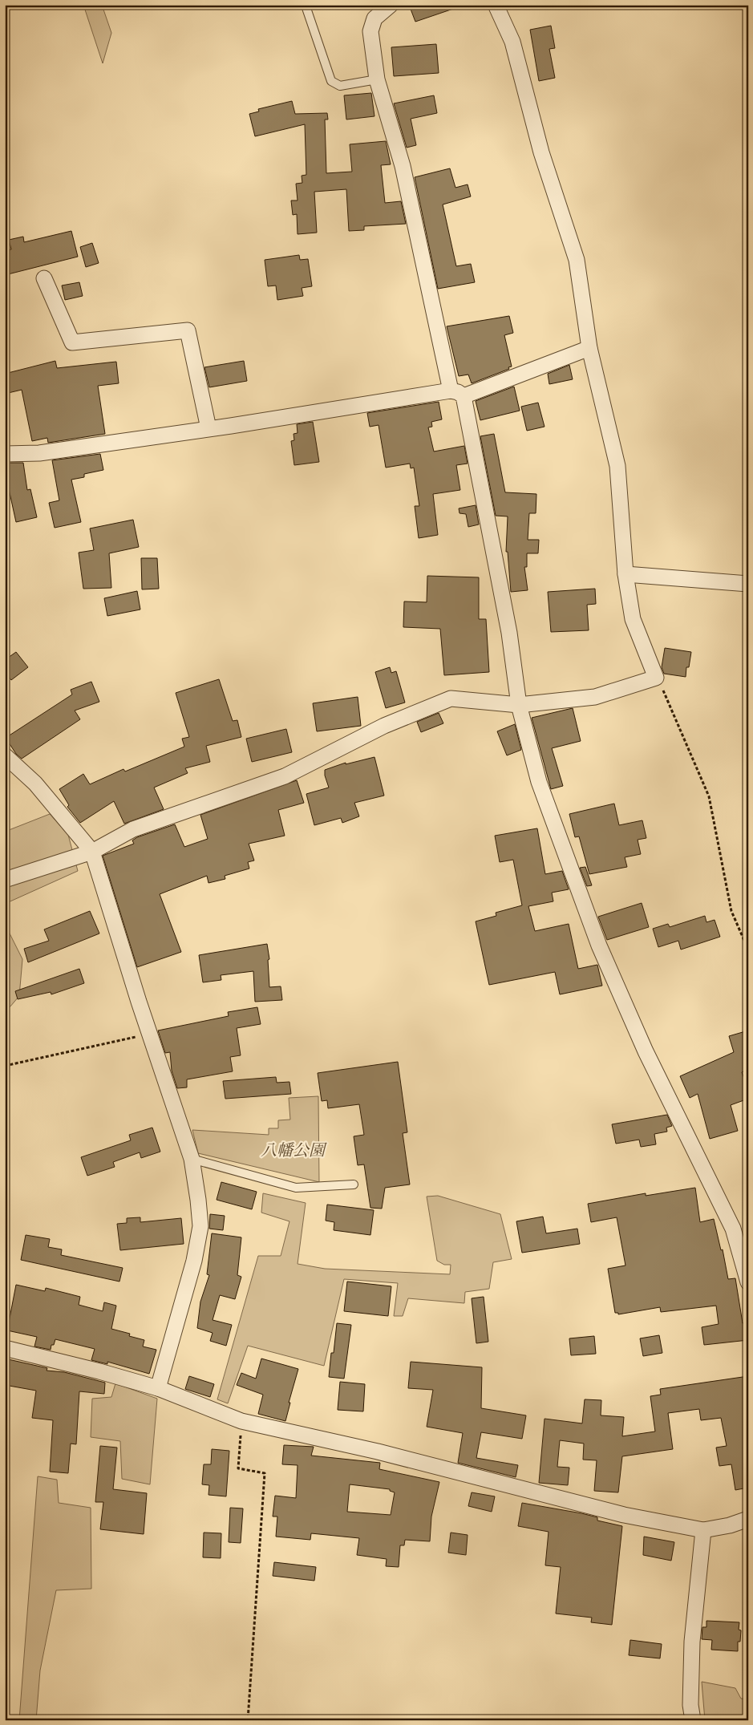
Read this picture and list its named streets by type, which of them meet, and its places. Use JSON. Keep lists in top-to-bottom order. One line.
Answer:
{"parks":["八幡公園"]}
